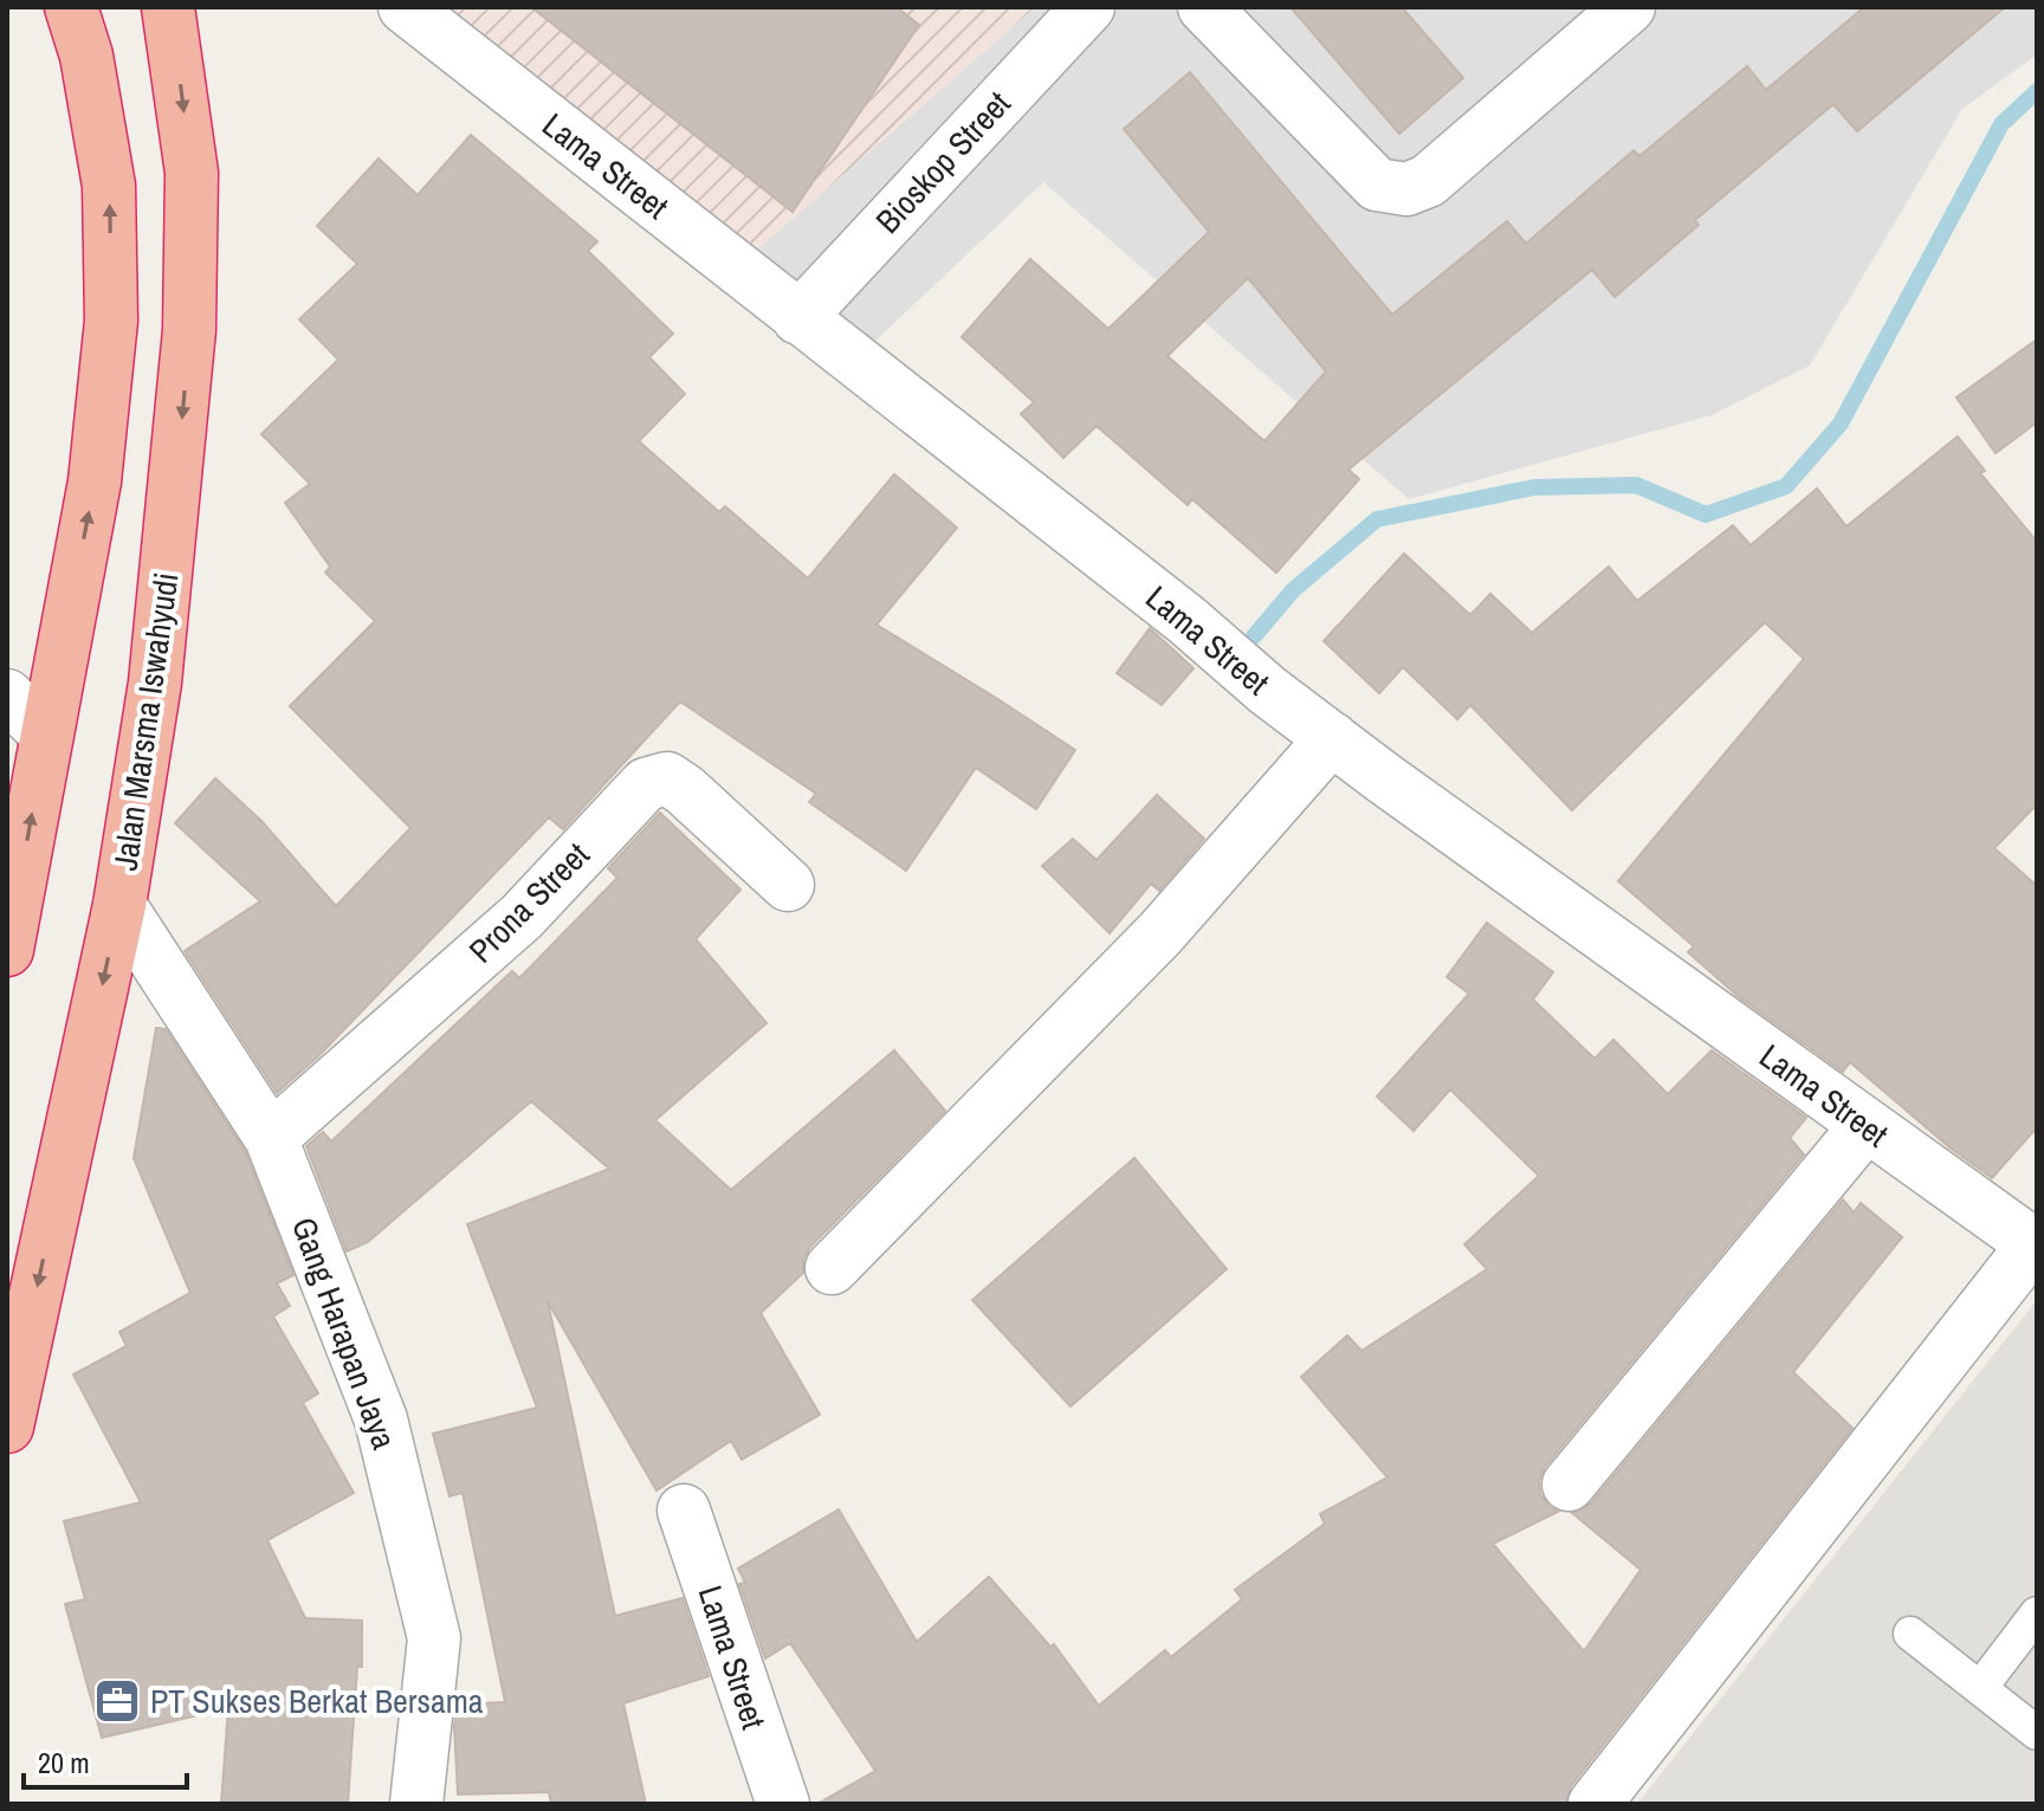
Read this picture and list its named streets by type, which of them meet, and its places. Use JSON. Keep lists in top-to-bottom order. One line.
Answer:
{"streets":{"highway":["Jalan Marsma Iswahyudi"],"street":["Bioskop Street","Lama Street","Prona Street","Gang Harapan Jaya"]},"crossings":[["Bioskop Street","Lama Street"],["Jalan Marsma Iswahyudi","Gang Harapan Jaya"],["Prona Street","Gang Harapan Jaya"]],"places":{"office":["PT Sukses Berkat Bersama"]},"scale_bar":"20 m"}
